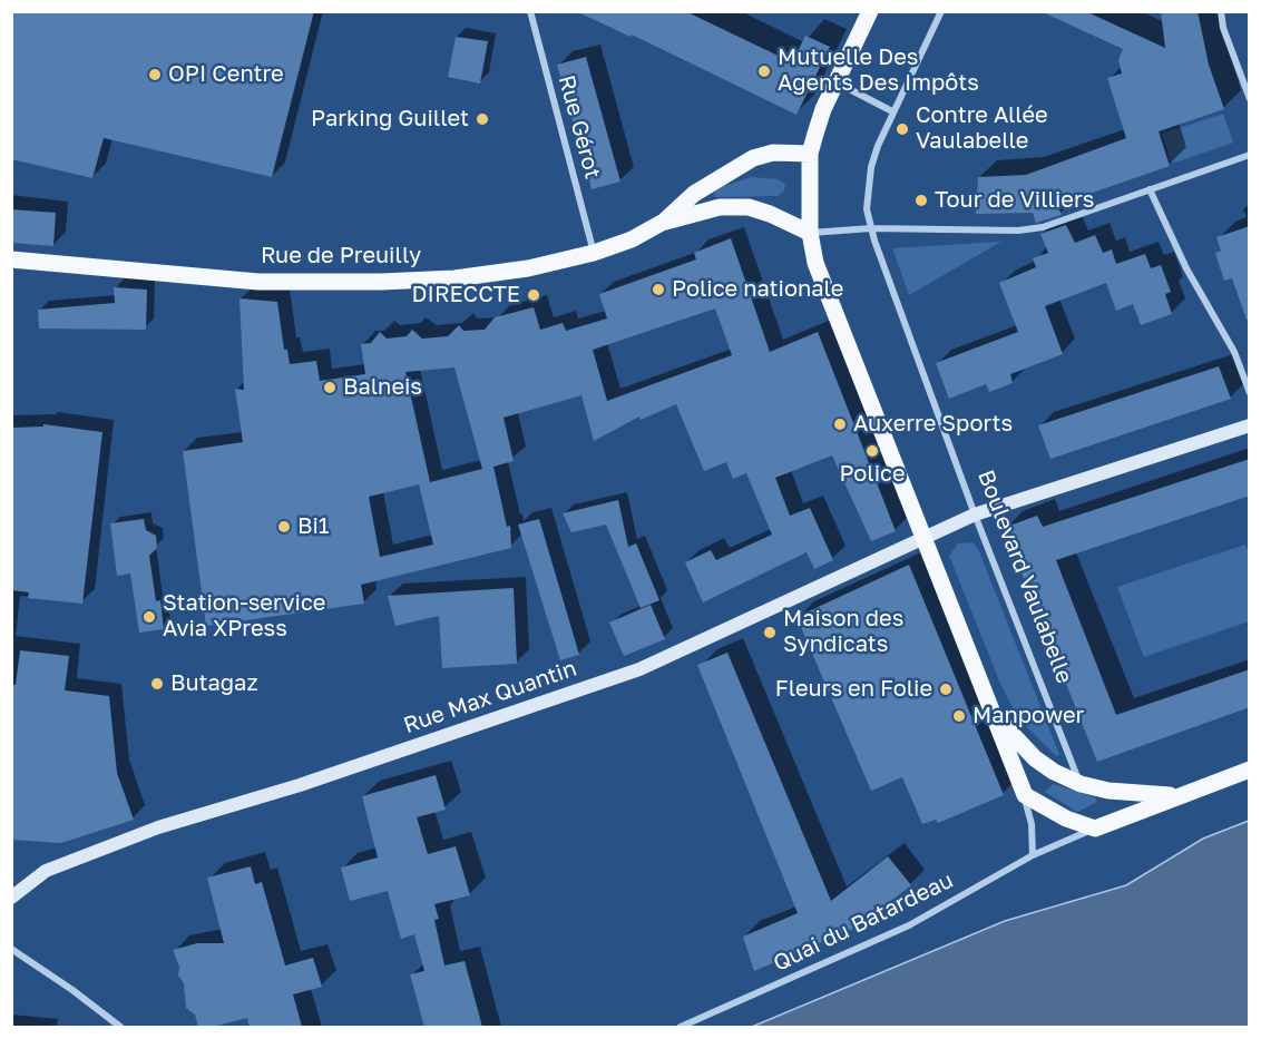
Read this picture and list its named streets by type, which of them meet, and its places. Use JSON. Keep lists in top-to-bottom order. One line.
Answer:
{"streets":{"main road":["Rue de Preuilly"],"street":["Rue Gérot","Boulevard Vaulabelle","Rue Max Quantin","Quai du Batardeau"]},"crossings":[["Rue Gérot","Rue de Preuilly"],["Boulevard Vaulabelle","Rue Max Quantin"]],"places":["Mutuelle Des Agents Des Impôts","OPI Centre","Parking Guillet","Contre Allée Vaulabelle","Tour de Villiers","Police nationale","DIRECCTE","Balneis","Auxerre Sports","Police","Bi1","Station-service Avia XPress","Maison des Syndicats","Butagaz","Fleurs en Folie","Manpower"]}
